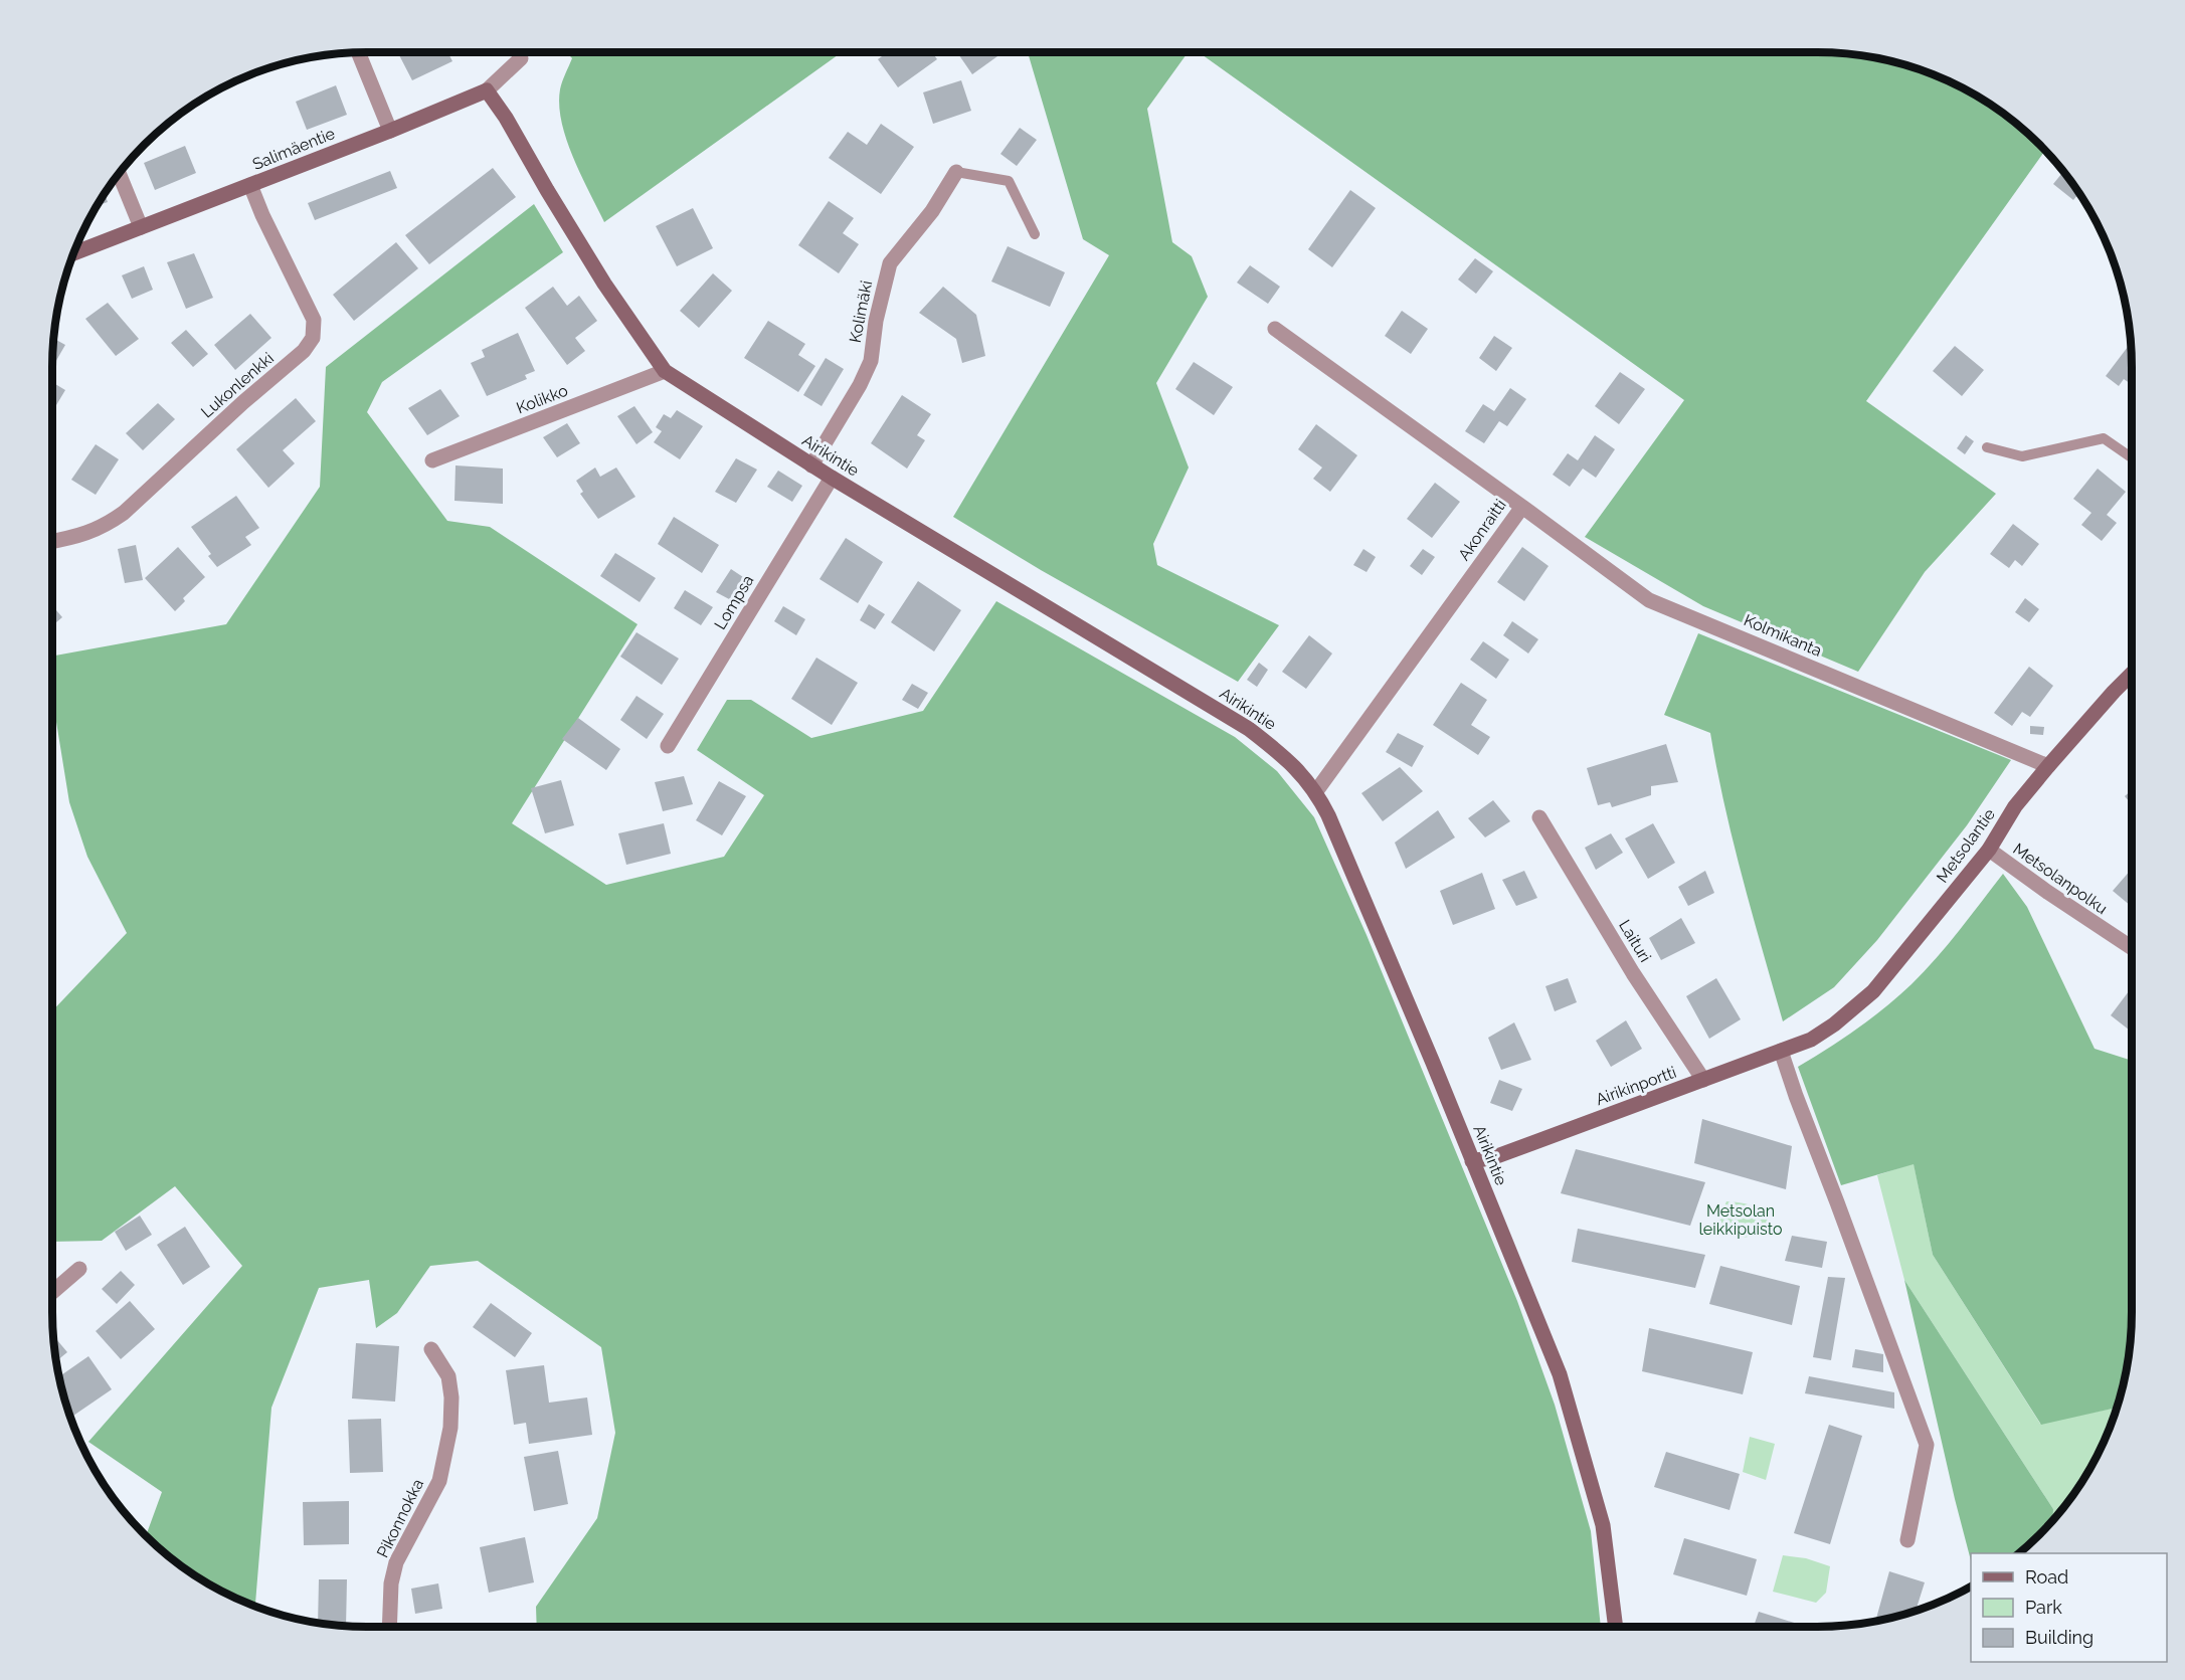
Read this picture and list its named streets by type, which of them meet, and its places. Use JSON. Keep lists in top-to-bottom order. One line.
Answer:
{"streets":{"street":["Salimäentie","Kolimäki","Lukonlenkki","Kolikko","Airikintie","Akonraitti","Lompsa","Kolmikanta","Metsolantie","Metsolanpolku","Laituri","Airikinportti","Pikonnokka"]},"crossings":[["Salimäentie","Lukonlenkki"],["Salimäentie","Airikintie"],["Kolimäki","Airikintie"],["Kolikko","Airikintie"],["Airikintie","Akonraitti"],["Airikintie","Lompsa"],["Airikintie","Airikinportti"],["Akonraitti","Kolmikanta"],["Kolmikanta","Metsolantie"],["Metsolantie","Metsolanpolku"],["Metsolantie","Airikinportti"],["Laituri","Airikinportti"]],"parks":["Metsolan leikkipuisto"],"legend":["Road","Park","Building"]}
